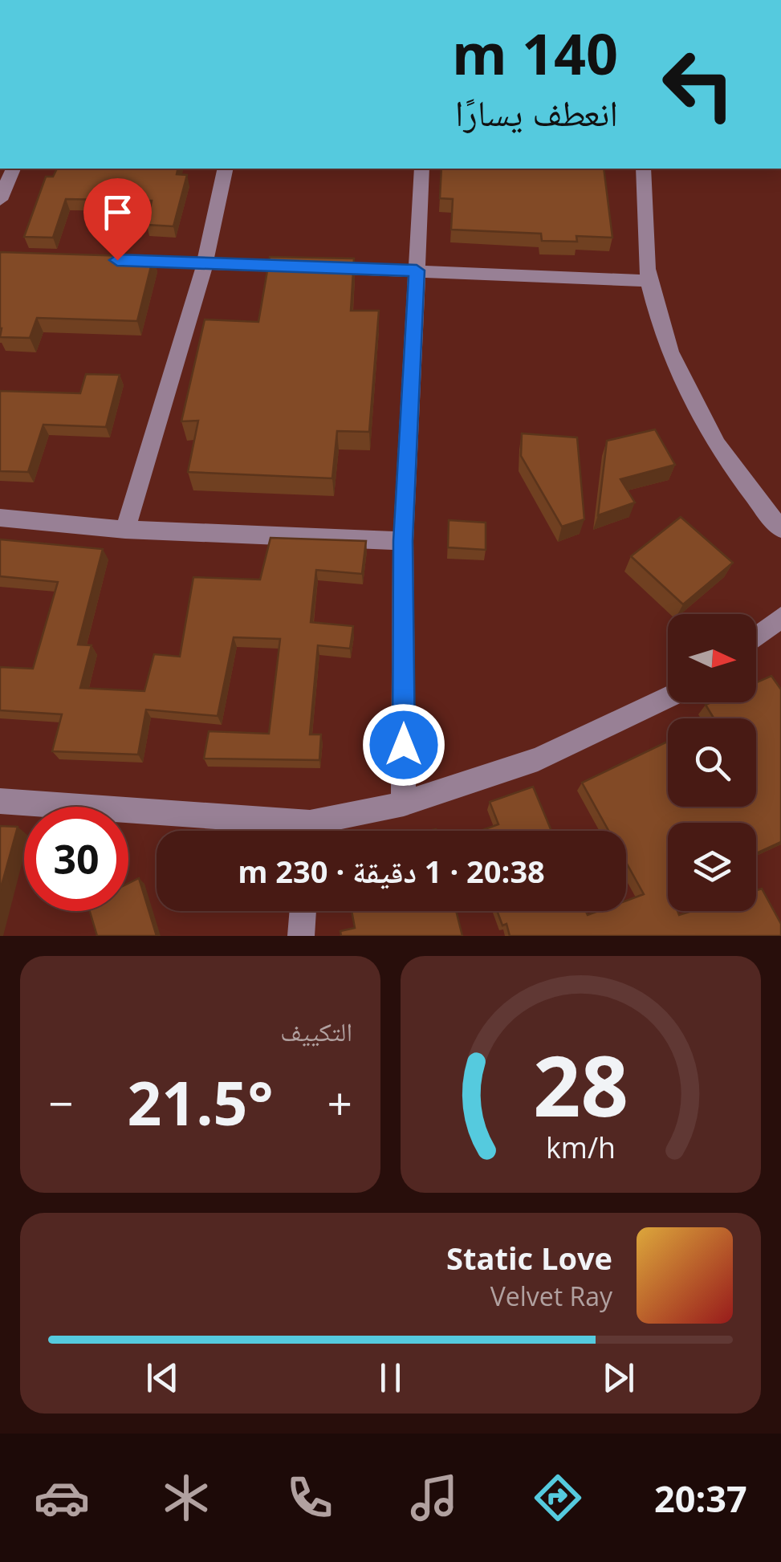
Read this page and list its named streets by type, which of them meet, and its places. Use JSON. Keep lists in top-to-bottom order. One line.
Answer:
{"north":"right","page":{"turn":["140 m","انعطف يسارًا"],"limit":"30","trip":"20:38 · 1 دقيقة · 230 m","tile":"التكييف","heat":["−","21.5°","+"],"song":["Static Love","Velvet Ray"],"tabs":"20:37","gauge":["28","km/h"]}}
